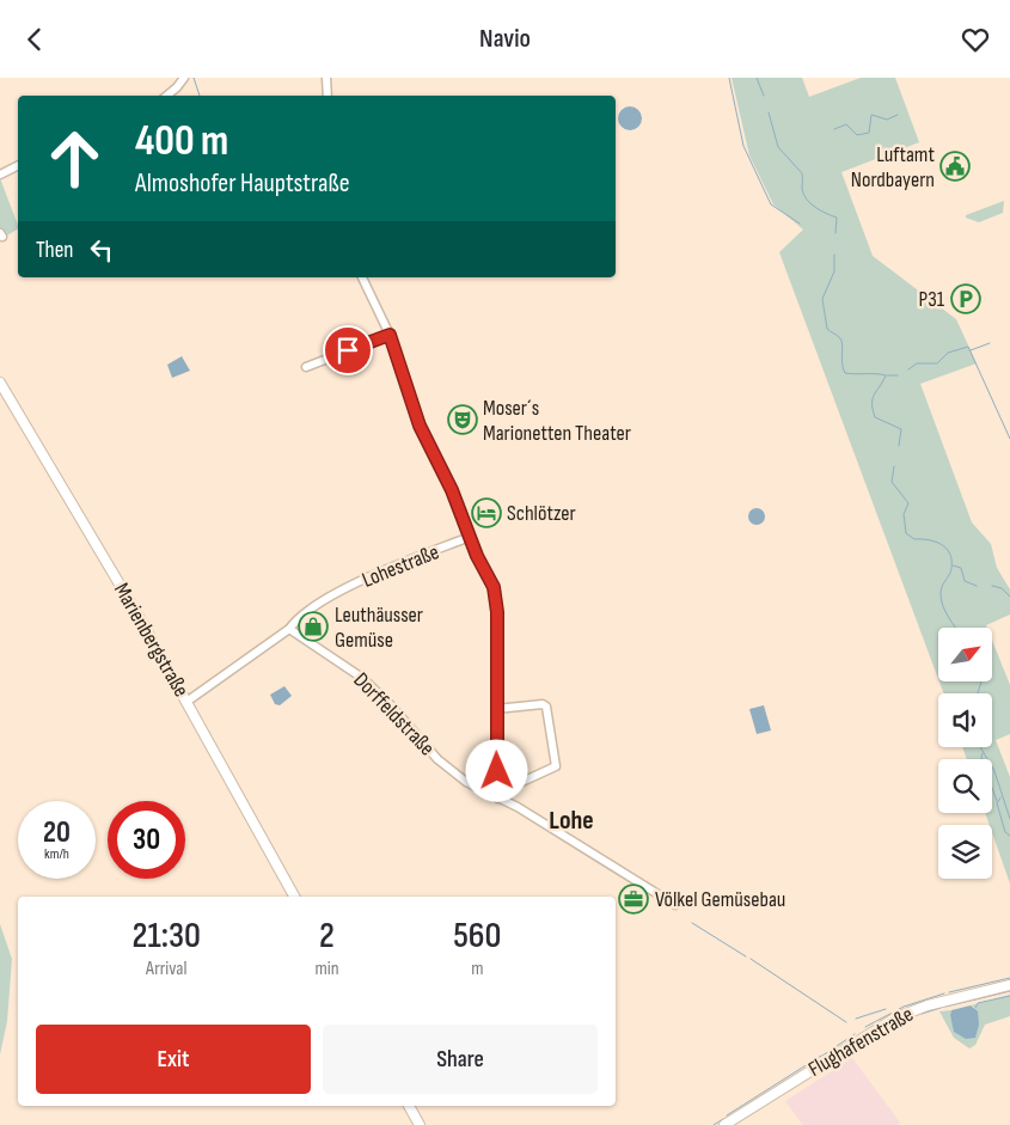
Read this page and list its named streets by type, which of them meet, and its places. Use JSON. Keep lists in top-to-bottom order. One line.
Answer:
{"streets":{"main road":["Marienbergstraße","Flughafenstraße"],"street":["Lohestraße","Dorffeldstraße"]},"crossings":[["Lohestraße","Marienbergstraße"],["Lohestraße","Dorffeldstraße"]],"districts":["Lohe"],"places":{"public building":["Luftamt Nordbayern"],"parking":["P31"],"theatre":["Moser´s Marionetten Theater"],"hotel":["Schlötzer"],"shop":["Leuthäusser Gemüse"],"office":["Völkel Gemüsebau"]},"north":"top right","page":{"header":"Navio","turn":["400 m","Almoshofer Hauptstraße"],"then":"Then","speed":"20 km/h","limit":"30","eta":["21:30","Arrival","2","min","560","m"],"buttons":["Exit","Share"]}}
